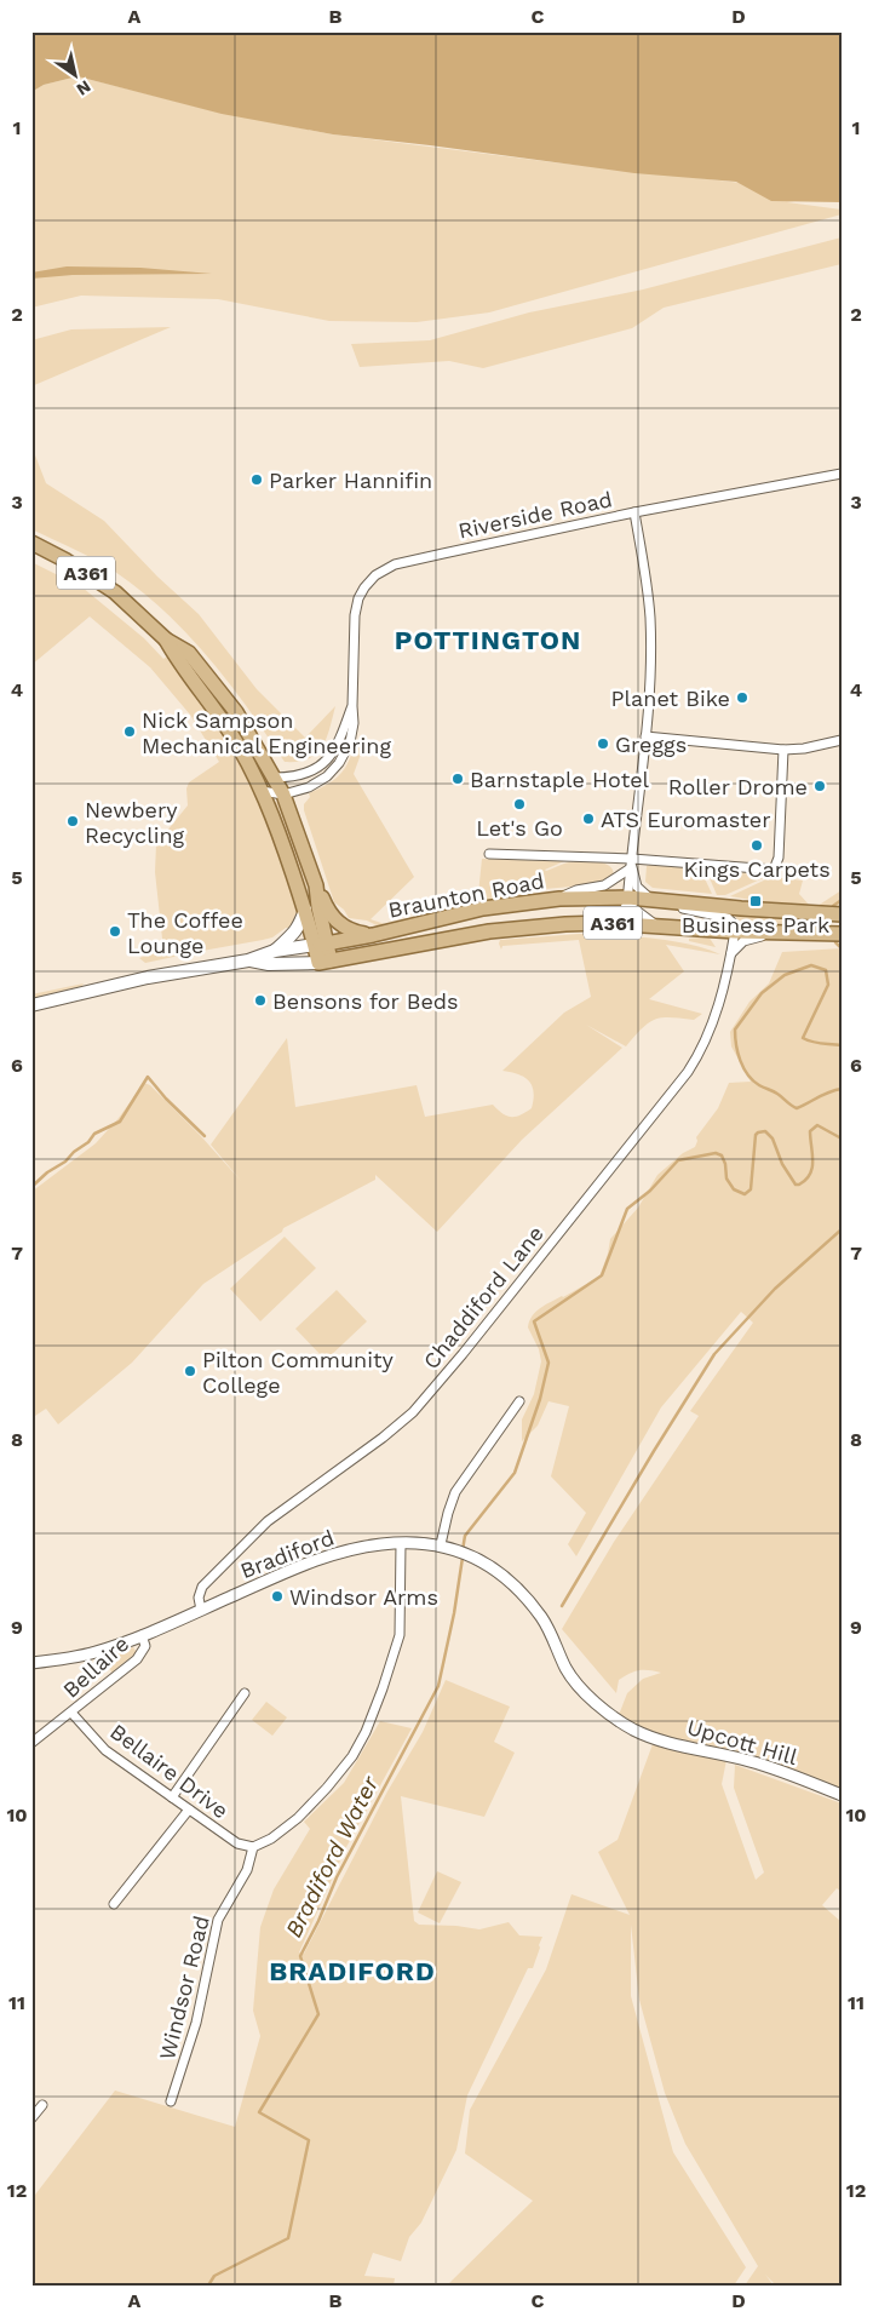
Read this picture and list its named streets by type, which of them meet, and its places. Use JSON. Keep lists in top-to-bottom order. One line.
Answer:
{"streets":{"main road":["A361","Braunton Road"],"street":["Riverside Road","Chaddiford Lane","Bradiford","Bellaire","Upcott Hill","Bellaire Drive","Windsor Road"]},"crossings":[["Riverside Road","A361"],["A361","Braunton Road"],["Braunton Road","Chaddiford Lane"],["Chaddiford Lane","Bradiford"],["Bradiford","Bellaire"],["Bradiford","Upcott Hill"],["Bellaire","Bellaire Drive"],["Bellaire Drive","Windsor Road"]],"districts":["POTTINGTON","BRADIFORD"],"water":["Bradiford Water"],"places":{"other":["Parker Hannifin","Planet Bike","Nick Sampson Mechanical Engineering","Greggs","Barnstaple Hotel","Roller Drome","Let's Go","ATS Euromaster","Newbery Recycling","Kings Carpets","The Coffee Lounge","Bensons for Beds","Pilton Community College","Windsor Arms"],"transit":["Business Park"]},"north":"bottom right","grid":{"columns":["A","B","C","D"],"rows":["1","2","3","4","5","6","7","8","9","10","11","12"]}}
